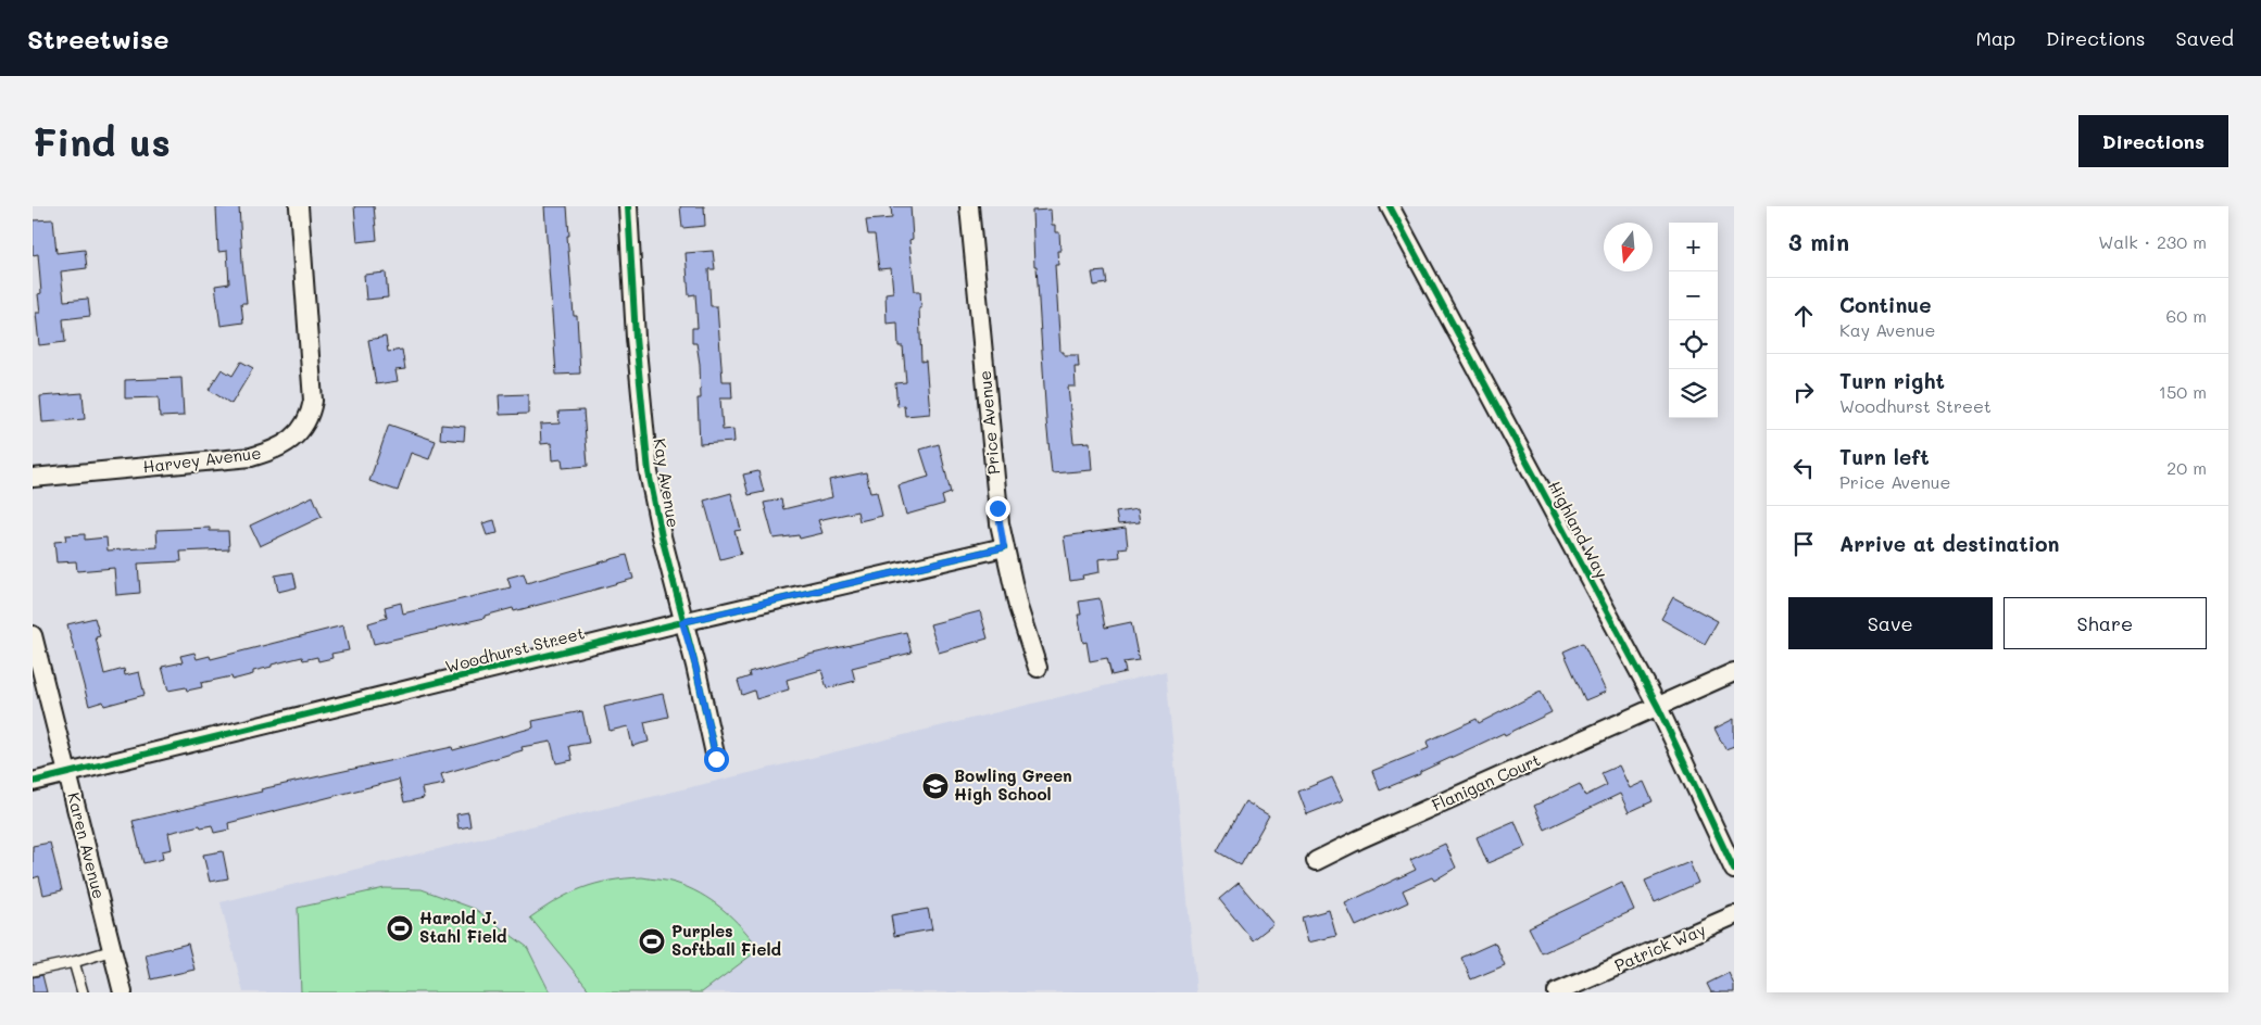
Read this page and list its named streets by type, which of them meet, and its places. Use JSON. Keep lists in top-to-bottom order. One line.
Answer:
{"streets":{"street":["Price Avenue","Harvey Avenue","Kay Avenue","Highland Way","Woodhurst Street","Flanigan Court","Karen Avenue","Patrick Way"]},"crossings":[["Price Avenue","Woodhurst Street"],["Kay Avenue","Woodhurst Street"],["Highland Way","Flanigan Court"],["Woodhurst Street","Karen Avenue"]],"places":{"school or university":["Bowling Green High School"],"sports":["Harold J. Stahl Field","Purples Softball Field"]},"north":"bottom","page":{"header":"Streetwise","nav":["Map","Directions","Saved"],"buttons":["Directions",["Save","Share"]],"title":"Find us","heading":["3 min","Walk · 230 m"],"map_buttons":["+","−"],"list":[["Continue","Kay Avenue","60 m"],["Turn right","Woodhurst Street","150 m"],["Turn left","Price Avenue","20 m"],"Arrive at destination"]}}
